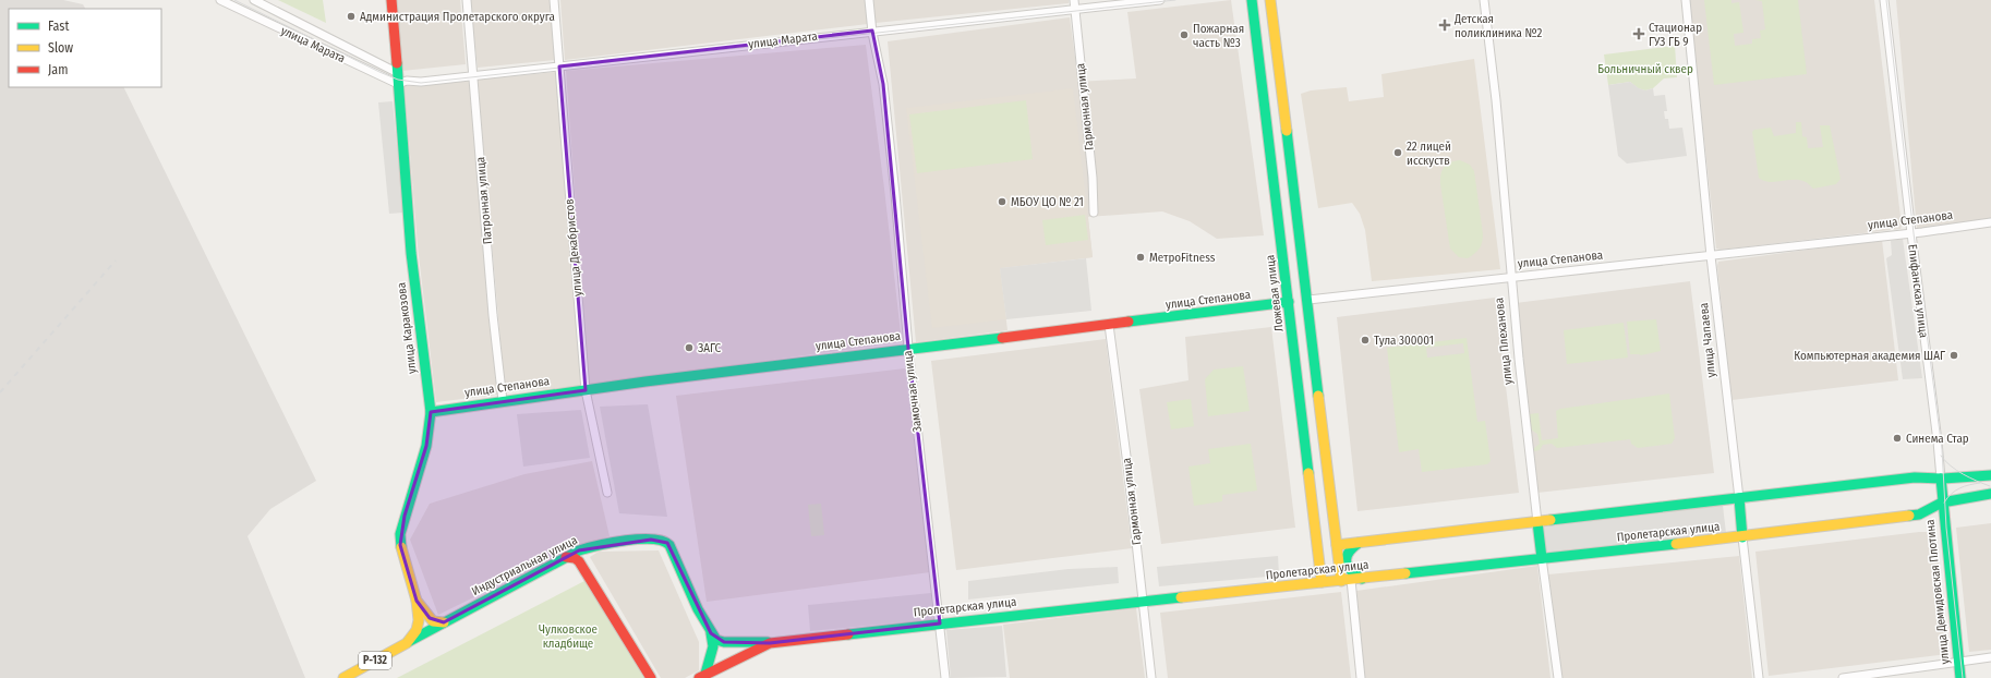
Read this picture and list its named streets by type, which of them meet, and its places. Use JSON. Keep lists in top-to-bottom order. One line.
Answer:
{"streets":{"main road":["улица Степанова","Ложевая улица","улица Каракозова","улица Чапаева","улица Плеханова","Пролетарская улица","Индустриальная улица","улица Демидовская Плотина","Р-132"],"street":["улица Марата","Гармонная улица","Патронная улица","улица Декабристов","Епифанская улица","Замочная улица"]},"crossings":[["улица Марата","Гармонная улица"],["улица Марата","Патронная улица"],["улица Марата","улица Декабристов"],["улица Марата","улица Каракозова"],["улица Марата","Замочная улица"],["Гармонная улица","улица Степанова"],["Гармонная улица","Пролетарская улица"],["Патронная улица","улица Степанова"],["улица Степанова","улица Декабристов"],["улица Степанова","Епифанская улица"],["улица Степанова","Ложевая улица"],["улица Степанова","улица Каракозова"],["улица Степанова","улица Чапаева"],["улица Степанова","улица Плеханова"],["улица Степанова","Замочная улица"],["Епифанская улица","Пролетарская улица"],["Ложевая улица","Пролетарская улица"],["улица Каракозова","Индустриальная улица"],["улица Каракозова","Р-132"],["улица Чапаева","Пролетарская улица"],["улица Плеханова","Пролетарская улица"],["Замочная улица","Пролетарская улица"],["Пролетарская улица","Индустриальная улица"],["Пролетарская улица","улица Демидовская Плотина"],["Индустриальная улица","Р-132"]],"parks":["Больничный сквер","Чулковское кладбище"],"places":{"other":["Администрация Пролетарского округа","Пожарная часть №3","22 лицей исскуств","МБОУ ЦО № 21","МетроFitness","Тула 300001","ЗАГС","Компьютерная академия ШАГ","Синема Стар"],"health":["Детская поликлиника №2","Стационар ГУЗ ГБ 9"]},"legend":["Fast","Slow","Jam"]}
